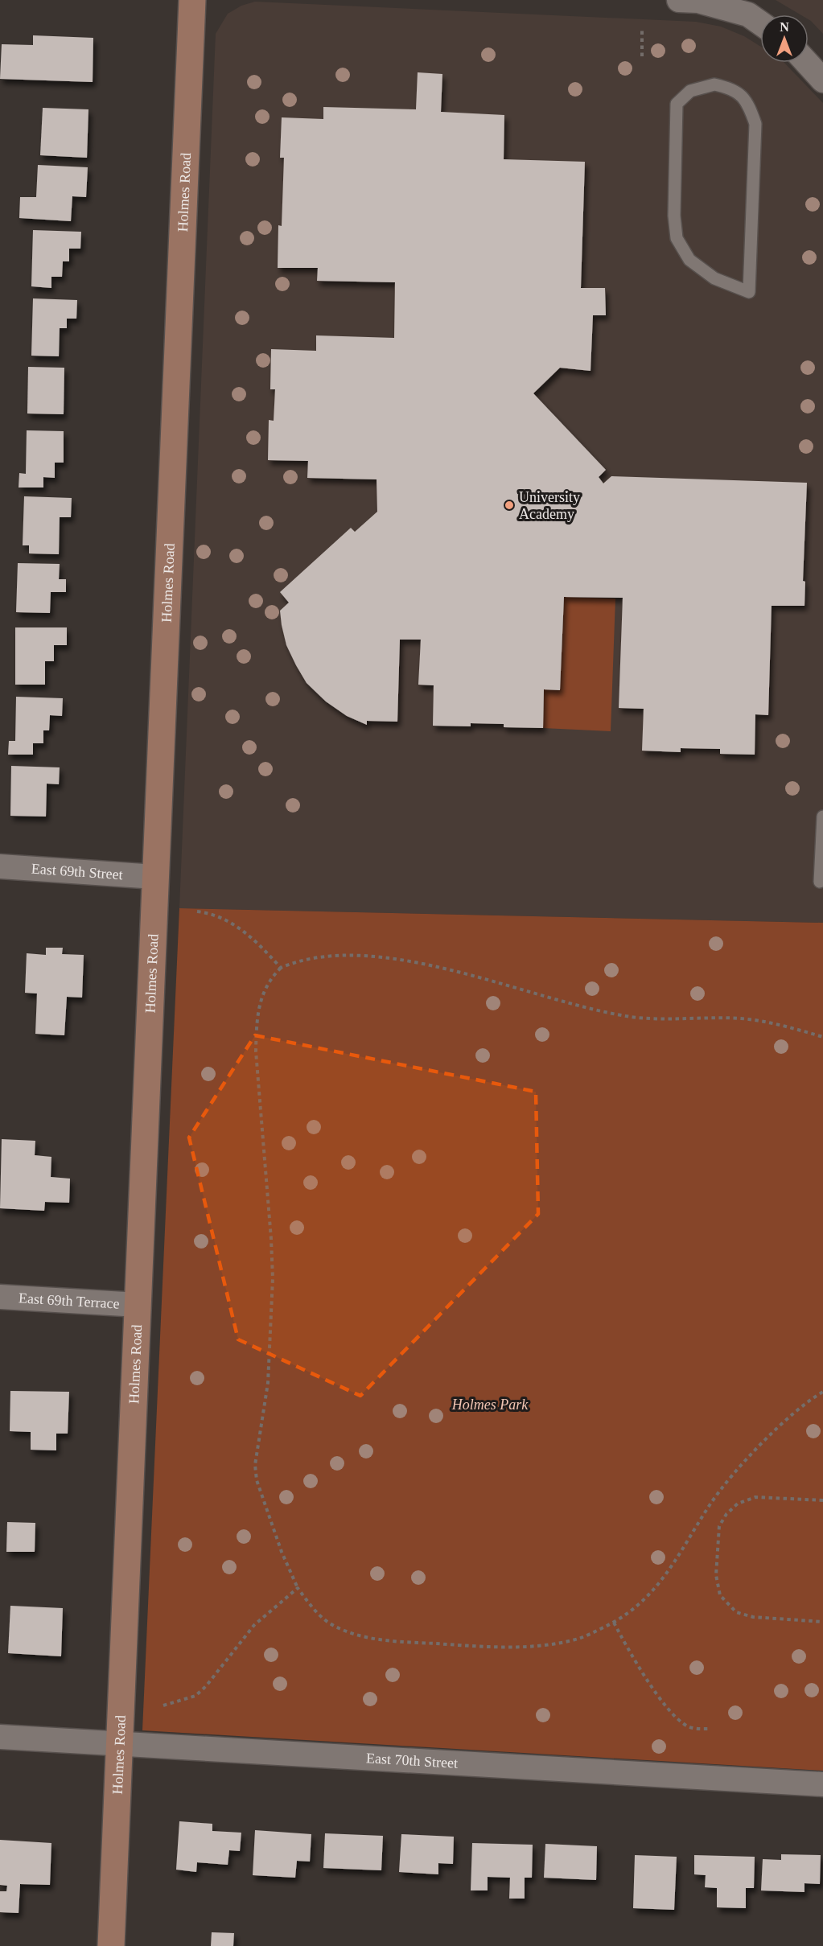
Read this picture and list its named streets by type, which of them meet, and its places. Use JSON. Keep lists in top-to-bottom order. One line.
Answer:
{"streets":{"main road":["Holmes Road"],"street":["East 69th Street","East 69th Terrace","East 70th Street"]},"crossings":[["Holmes Road","East 69th Street"],["Holmes Road","East 69th Terrace"],["Holmes Road","East 70th Street"]],"parks":["Holmes Park"],"places":["University Academy"],"north":"top"}
